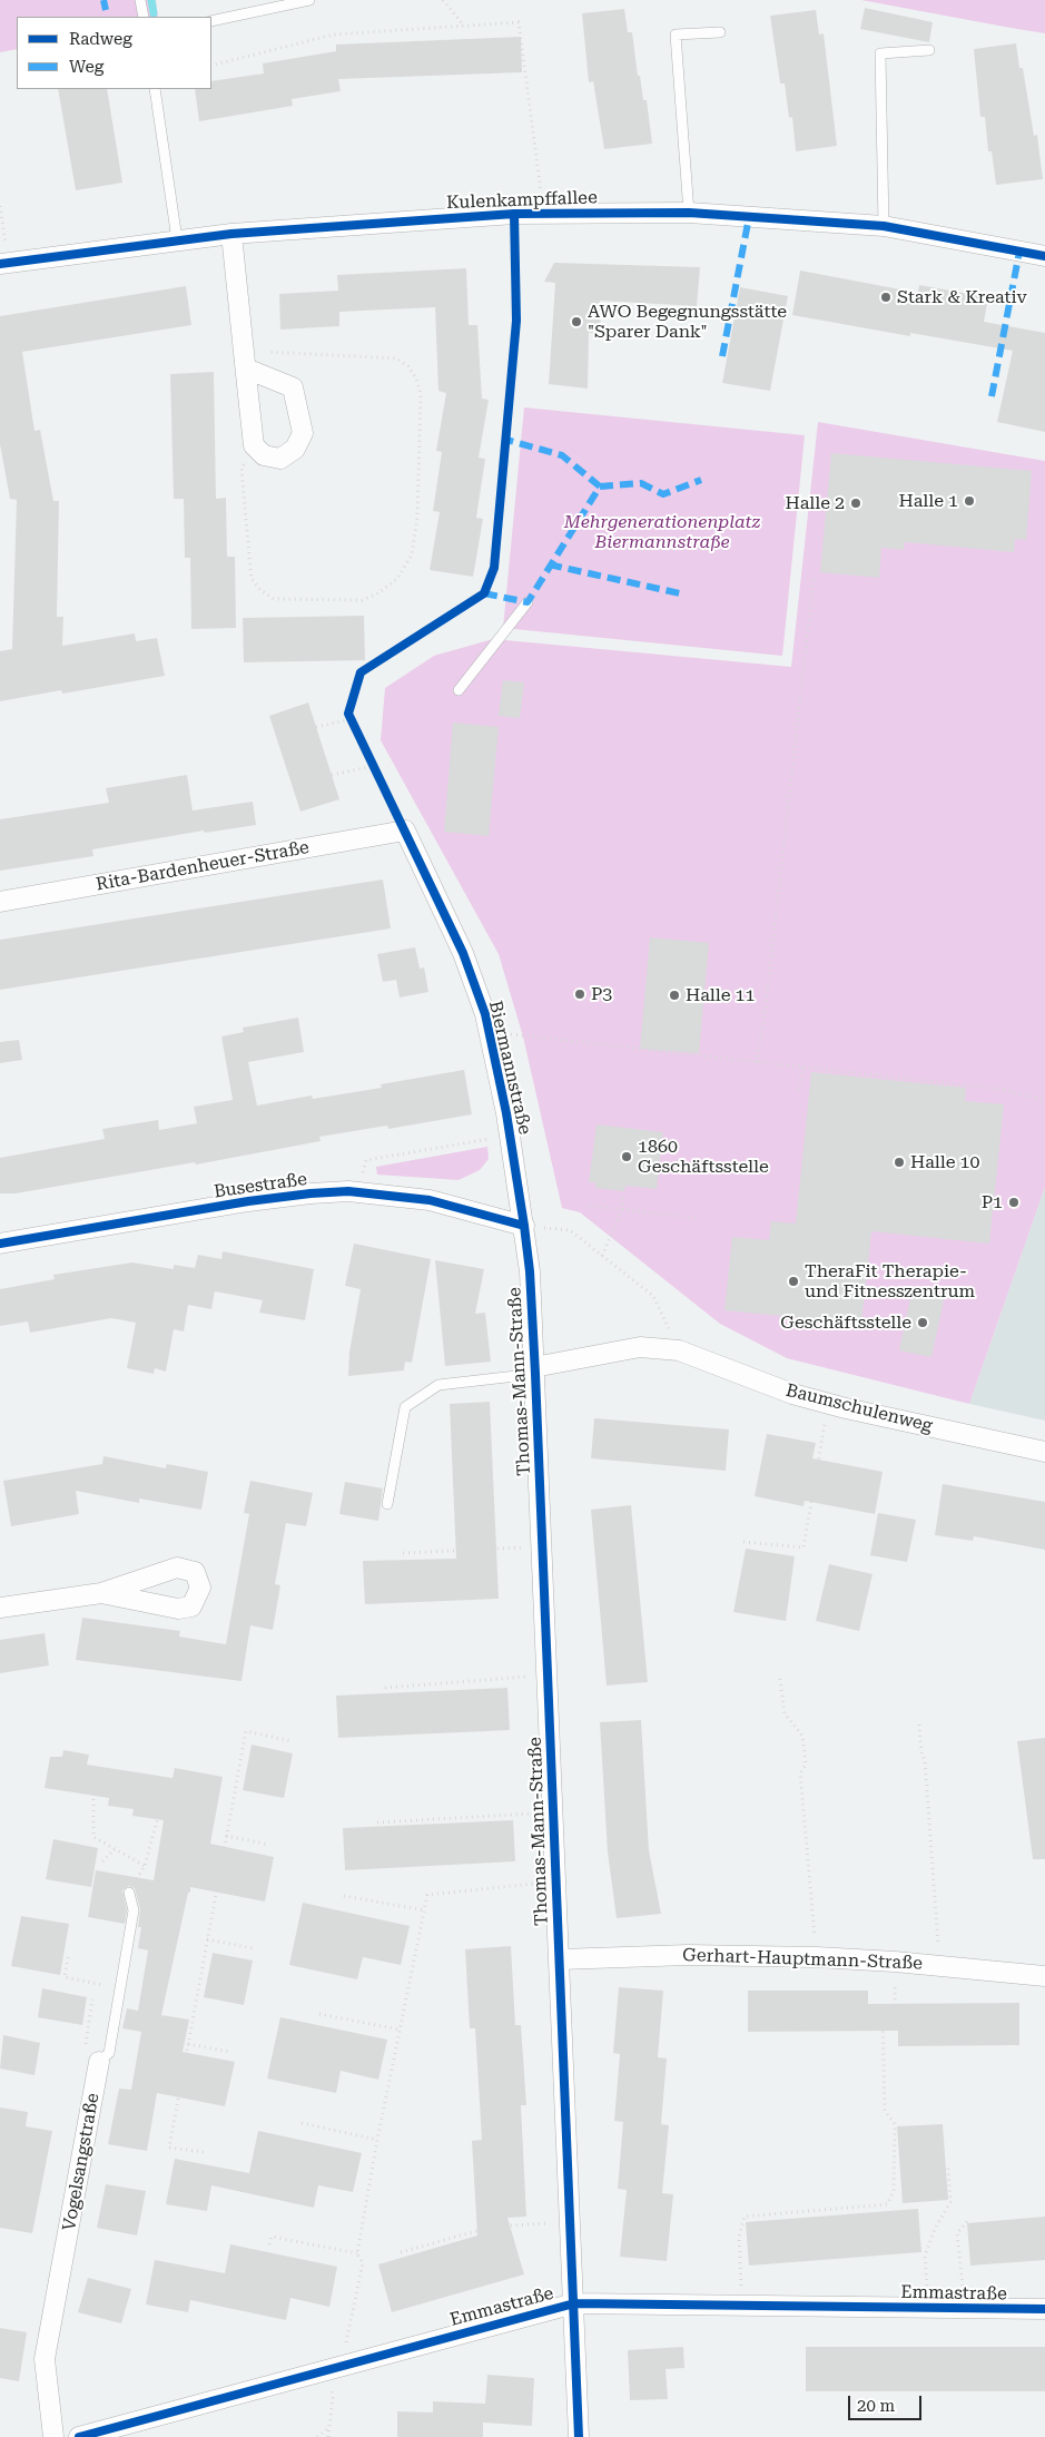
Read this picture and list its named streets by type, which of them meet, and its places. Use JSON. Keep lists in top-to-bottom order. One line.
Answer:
{"streets":{"street":["Kulenkampffallee","Rita-Bardenheuer-Straße","Biermannstraße","Busestraße","Thomas-Mann-Straße","Baumschulenweg","Gerhart-Hauptmann-Straße","Vogelsangstraße","Emmastraße"]},"crossings":[["Rita-Bardenheuer-Straße","Biermannstraße"],["Biermannstraße","Busestraße"],["Biermannstraße","Thomas-Mann-Straße"],["Busestraße","Thomas-Mann-Straße"],["Thomas-Mann-Straße","Baumschulenweg"],["Thomas-Mann-Straße","Gerhart-Hauptmann-Straße"],["Thomas-Mann-Straße","Emmastraße"]],"parks":["Mehrgenerationenplatz Biermannstraße"],"places":["Stark & Kreativ","AWO Begegnungsstätte \"Sparer Dank\"","Halle 1","Halle 2","P3","Halle 11","1860 Geschäftsstelle","Halle 10","P1","TheraFit Therapie- und Fitnesszentrum","Geschäftsstelle"],"legend":["Radweg","Weg"],"scale_bar":"20 m"}
